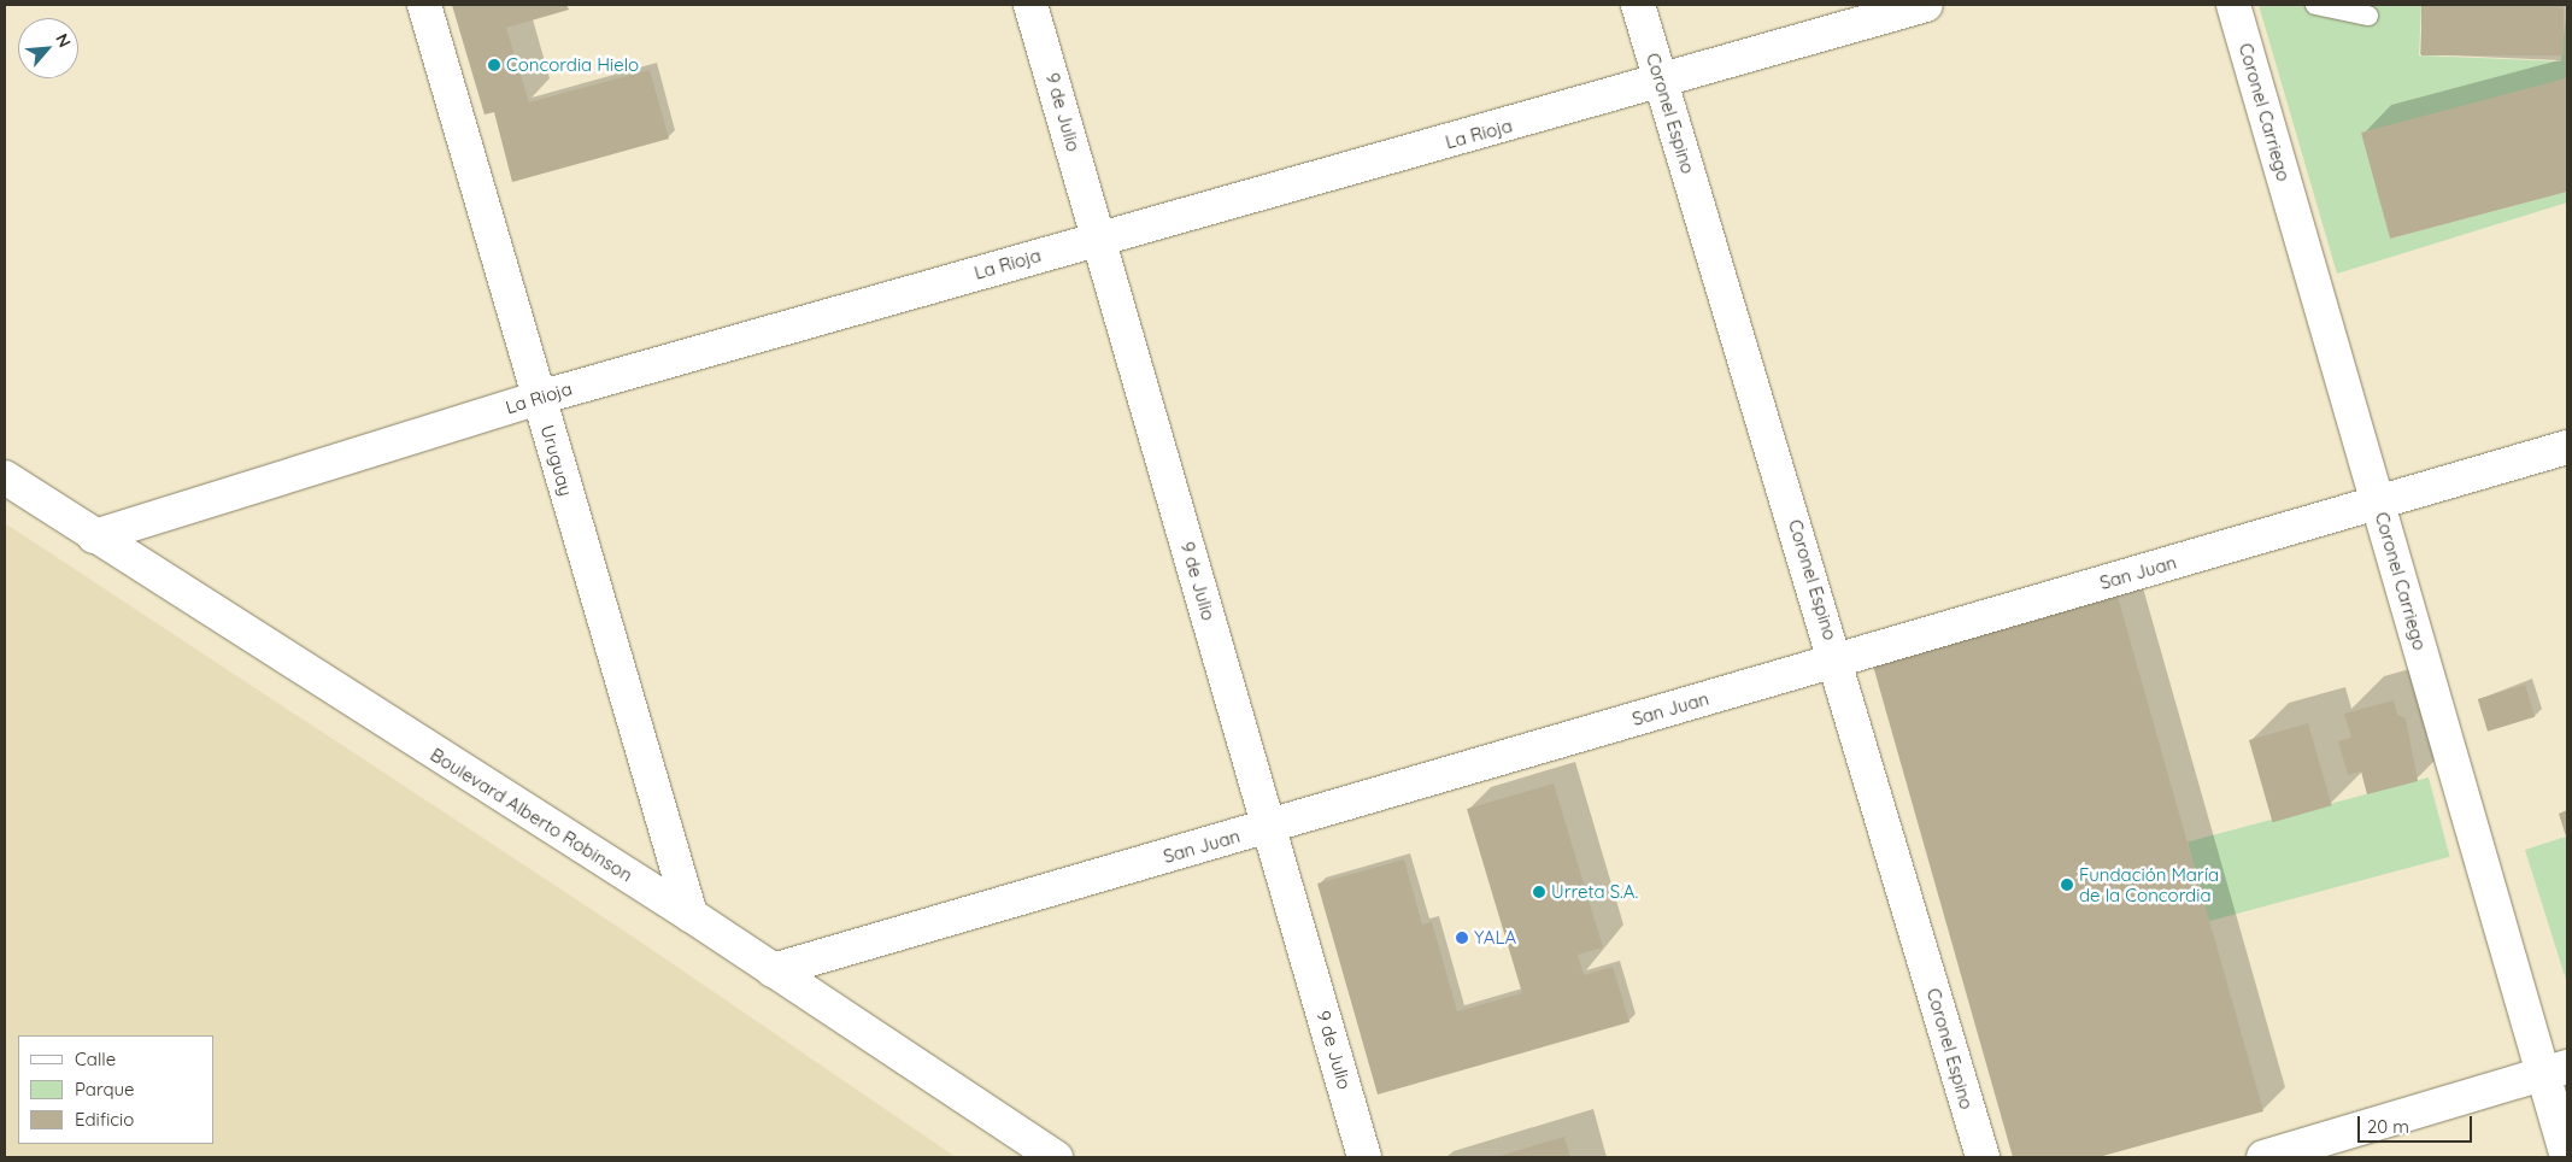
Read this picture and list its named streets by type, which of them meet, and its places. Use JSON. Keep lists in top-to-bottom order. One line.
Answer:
{"streets":{"street":["9 de Julio","Coronel Carriego","Coronel Espino","La Rioja","Uruguay","San Juan","Boulevard Alberto Robinson"]},"crossings":[["9 de Julio","La Rioja"],["9 de Julio","San Juan"],["Coronel Carriego","San Juan"],["Coronel Espino","La Rioja"],["Coronel Espino","San Juan"],["La Rioja","Uruguay"],["La Rioja","Boulevard Alberto Robinson"],["Uruguay","Boulevard Alberto Robinson"],["San Juan","Boulevard Alberto Robinson"]],"places":["Concordia Hielo","Fundación María de la Concordia","Urreta S.A.","YALA"],"legend":["Calle","Parque","Edificio"],"scale_bar":"20 m","north":"top right"}
